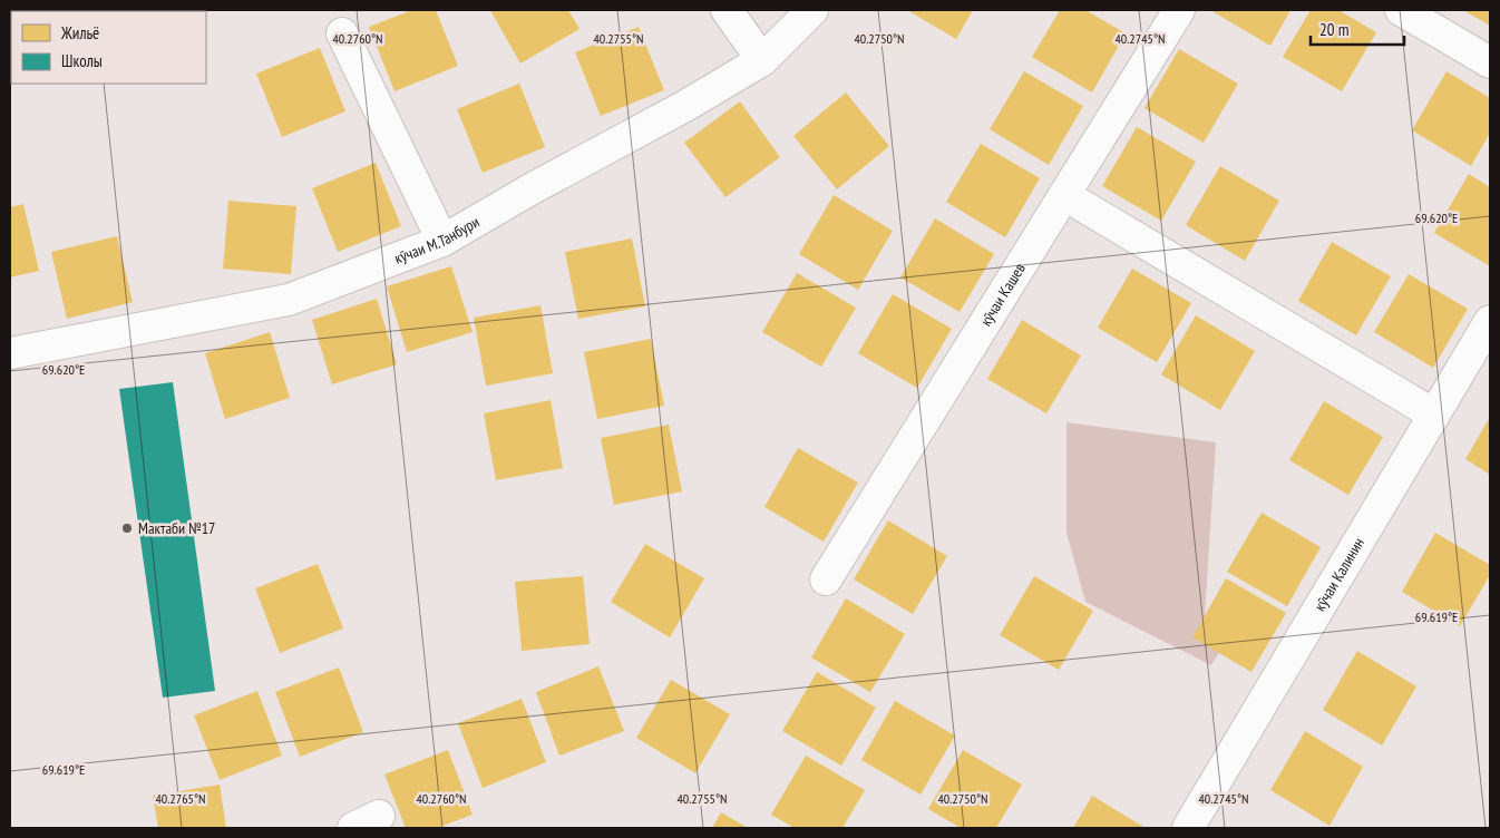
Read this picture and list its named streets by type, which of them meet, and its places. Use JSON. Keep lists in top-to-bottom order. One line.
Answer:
{"streets":{"street":["кӯчаи М.Танбури","кӯчаи Кашев","кӯчаи Калинин"]},"places":["Мактаби №17"],"legend":["Жильё","Школы"],"scale_bar":"20 m","coordinates":["40.2760°N","40.2755°N","40.2750°N","40.2745°N","69.620°E","69.619°E","40.2765°N"]}
